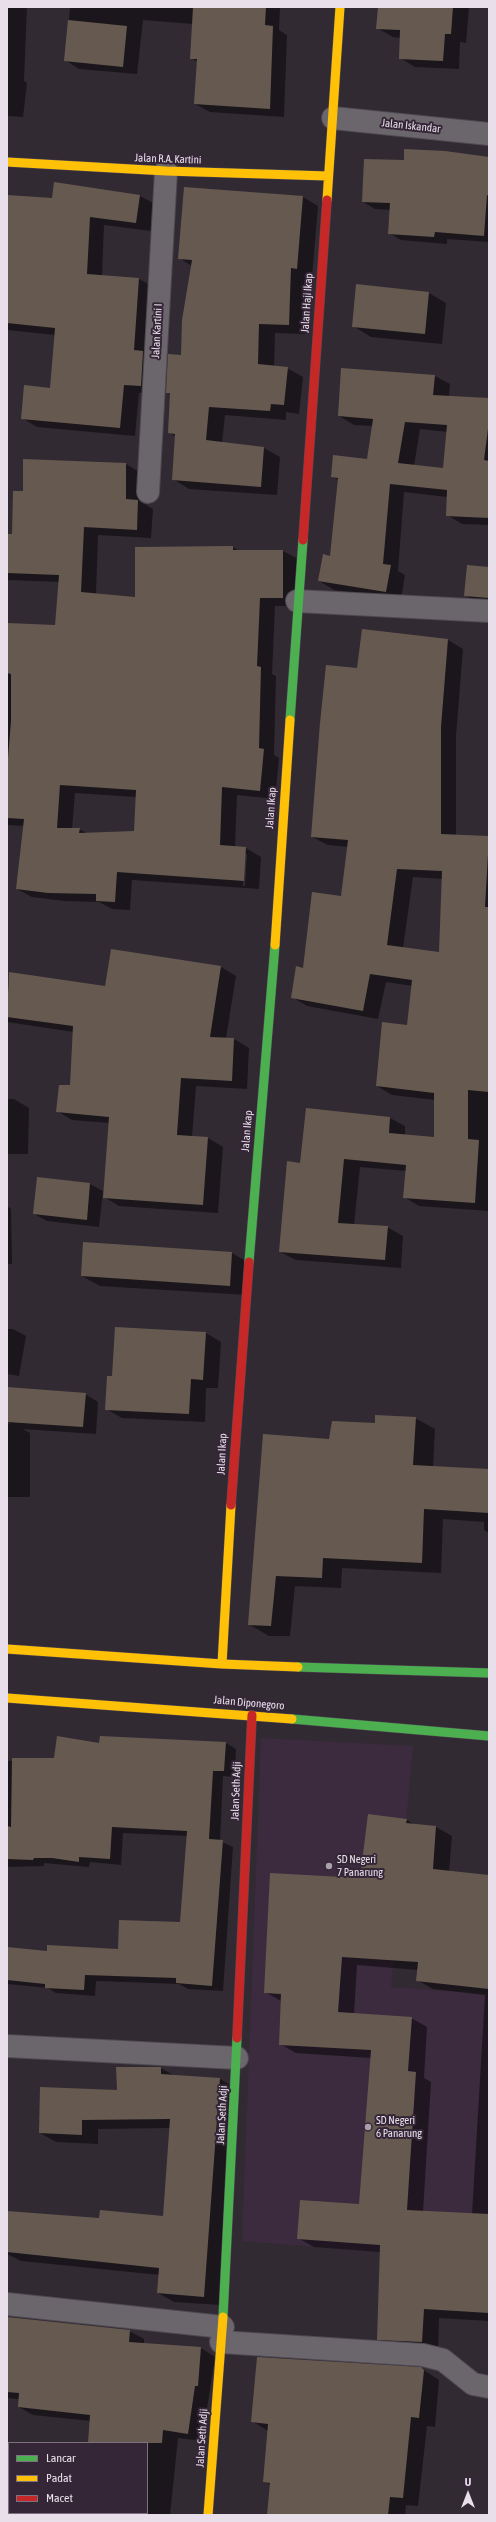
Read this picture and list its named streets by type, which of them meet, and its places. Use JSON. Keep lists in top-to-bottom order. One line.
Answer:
{"streets":{"street":["Jalan Iskandar","Jalan R.A. Kartini","Jalan Haji Ikap","Jalan Kartini I","Jalan Ikap","Jalan Diponegoro","Jalan Seth Adji"]},"crossings":[["Jalan Iskandar","Jalan Haji Ikap"],["Jalan R.A. Kartini","Jalan Haji Ikap"],["Jalan R.A. Kartini","Jalan Kartini I"],["Jalan Haji Ikap","Jalan Ikap"],["Jalan Diponegoro","Jalan Seth Adji"]],"places":["SD Negeri 7 Panarung","SD Negeri 6 Panarung"],"legend":["Lancar","Padat","Macet"],"north":"top"}
